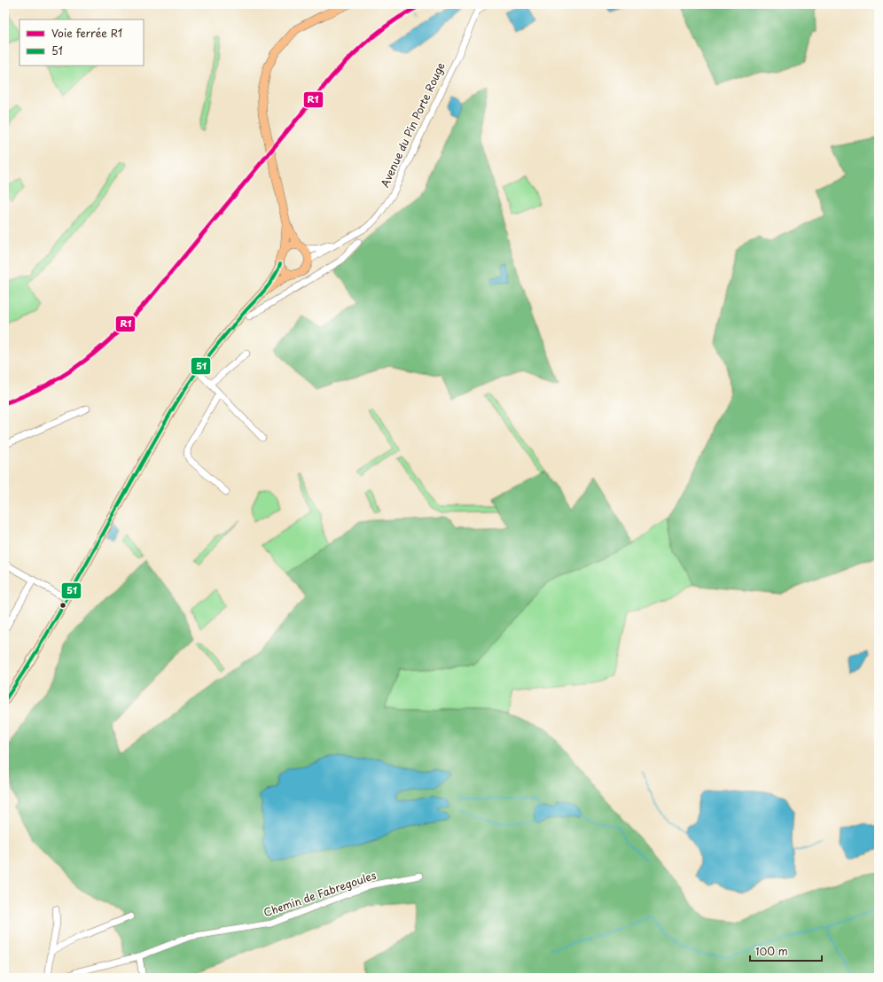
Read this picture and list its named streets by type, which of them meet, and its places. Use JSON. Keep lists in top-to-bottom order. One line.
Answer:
{"streets":{"street":["Avenue du Pin Porte Rouge","Chemin de Fabregoules"]},"lines":["rail line R1","transit line 51"],"legend":["Voie ferrée R1","51"],"scale_bar":"100 m"}
